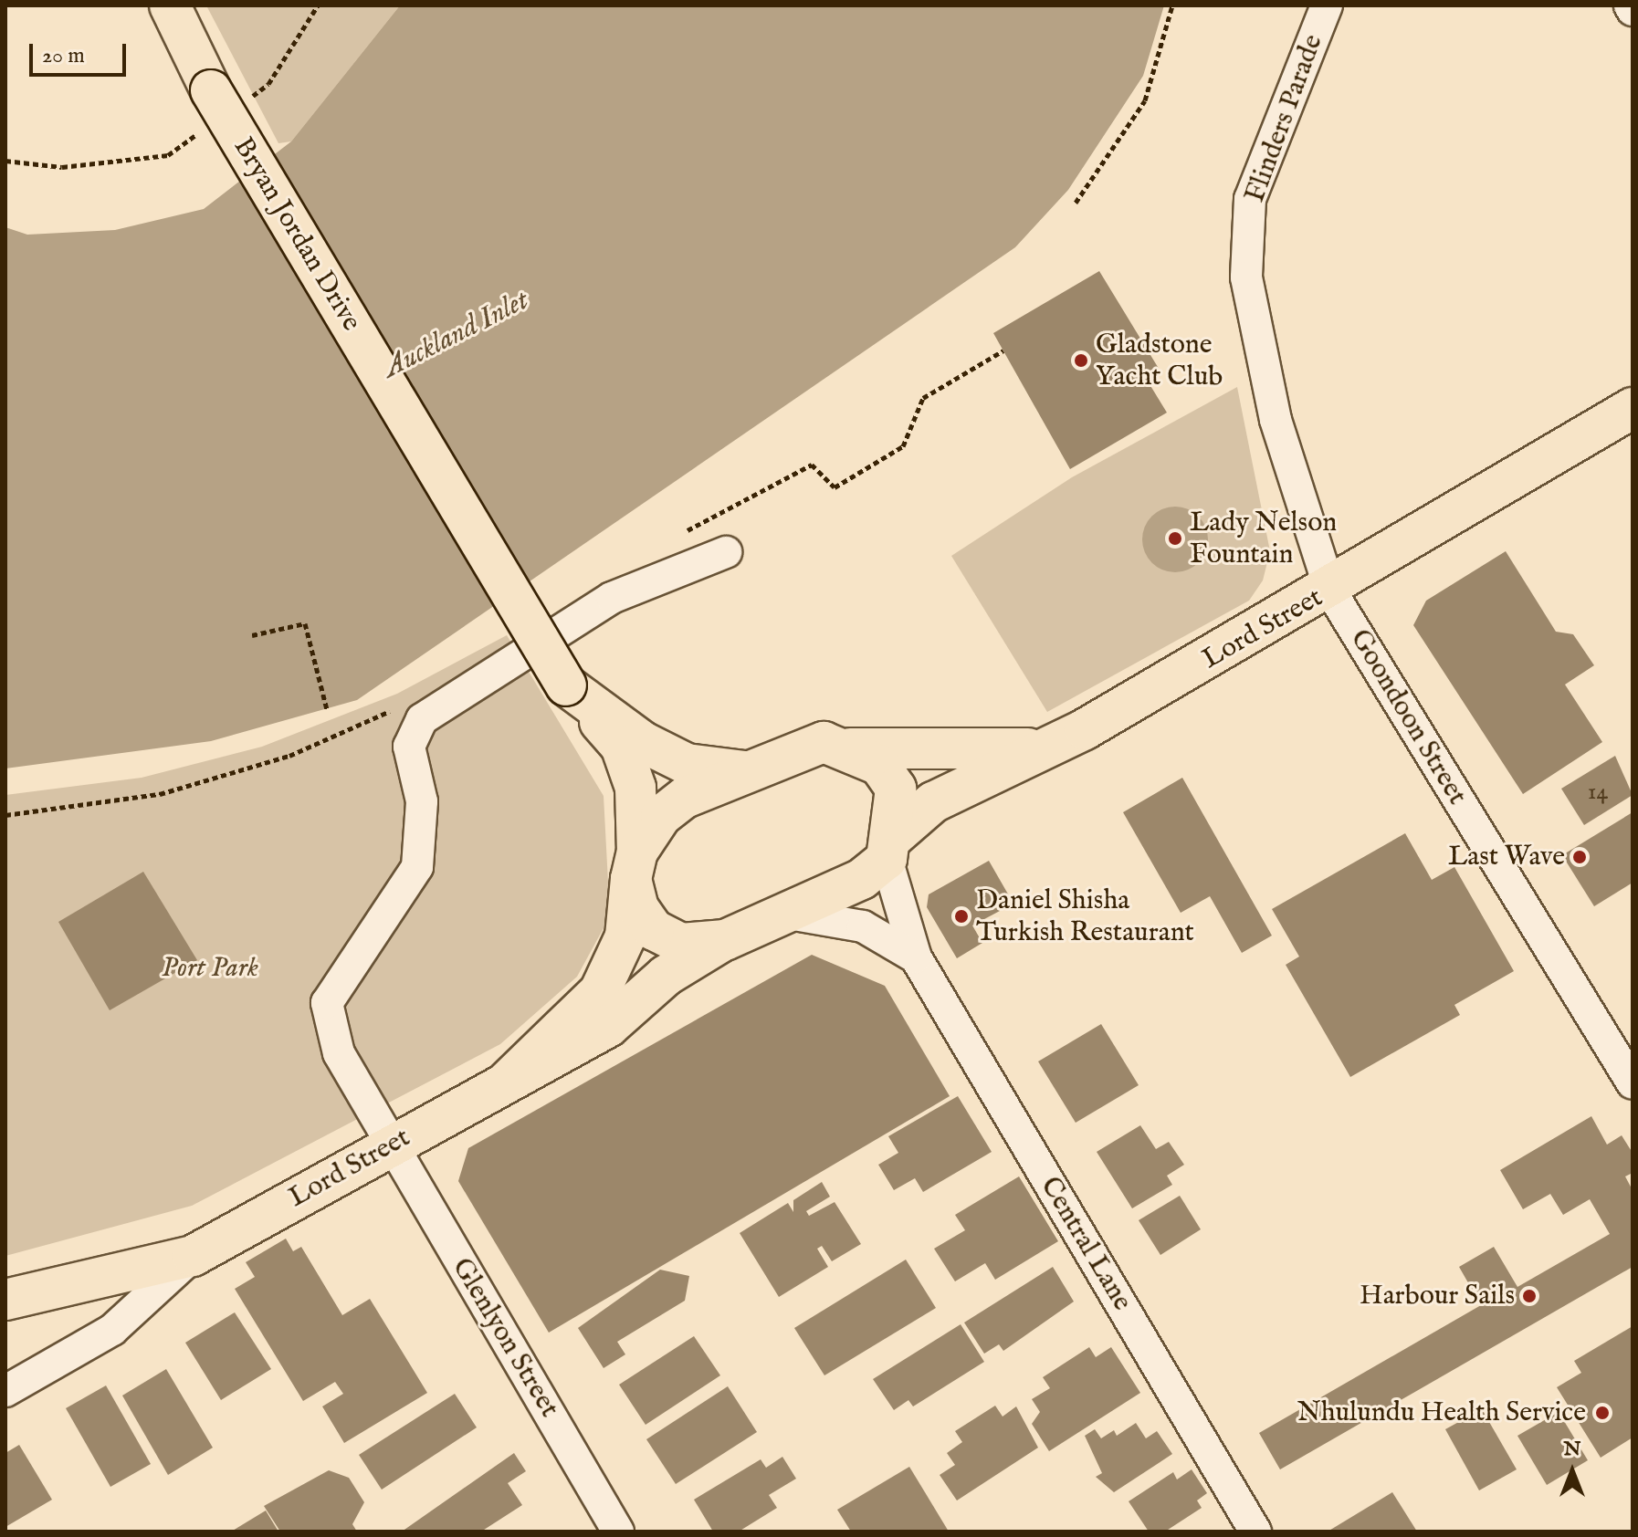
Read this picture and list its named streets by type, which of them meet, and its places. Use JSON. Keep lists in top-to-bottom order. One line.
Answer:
{"streets":{"main road":["Bryan Jordan Drive","Lord Street"],"street":["Flinders Parade","Goondoon Street","Central Lane","Glenlyon Street"]},"crossings":[["Flinders Parade","Goondoon Street"],["Bryan Jordan Drive","Lord Street"],["Lord Street","Goondoon Street"],["Lord Street","Central Lane"],["Lord Street","Glenlyon Street"]],"water":["Auckland Inlet"],"parks":["Port Park"],"places":["Gladstone Yacht Club","Lady Nelson Fountain","Last Wave","Daniel Shisha Turkish Restaurant","Harbour Sails","Nhulundu Health Service"],"house_numbers":["14"],"scale_bar":"20 m","north":"top"}
